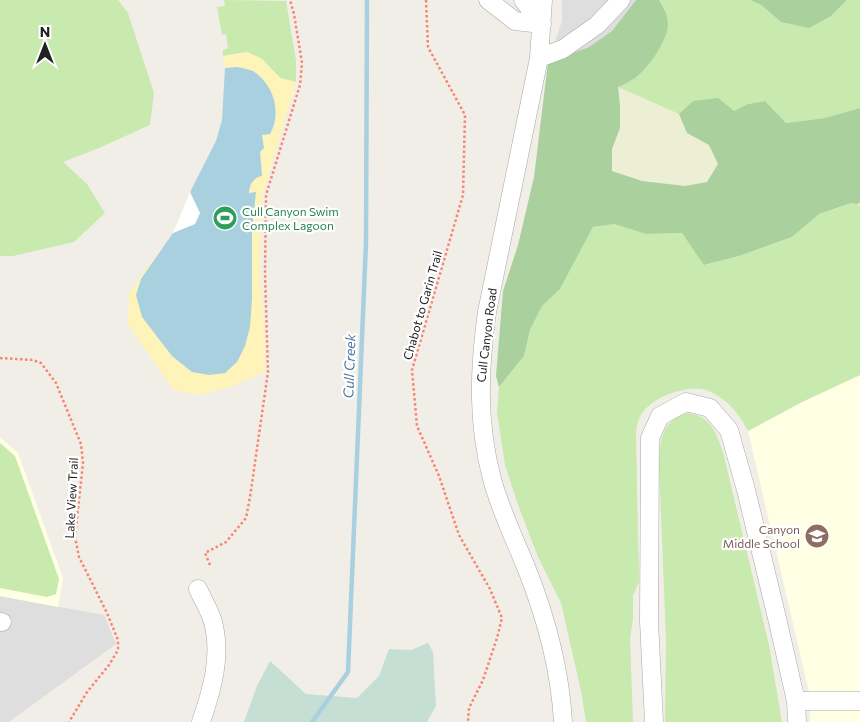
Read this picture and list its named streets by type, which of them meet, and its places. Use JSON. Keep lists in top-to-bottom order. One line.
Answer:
{"streets":{"street":["Cull Canyon Road"],"path":["Chabot to Garin Trail","Lake View Trail"]},"water":["Cull Creek"],"places":{"sports":["Cull Canyon Swim Complex Lagoon"],"school or university":["Canyon Middle School"]},"north":"top"}
